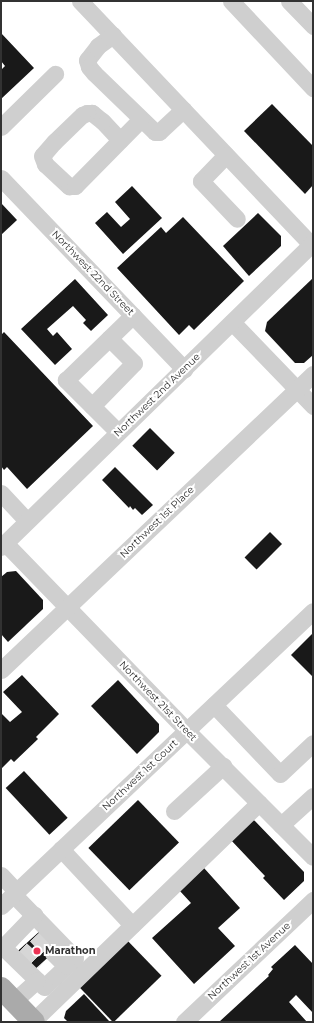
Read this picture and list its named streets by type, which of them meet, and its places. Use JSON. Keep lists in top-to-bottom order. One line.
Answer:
{"streets":{"street":["Northwest 22nd Street","Northwest 2nd Avenue","Northwest 1st Place","Northwest 21st Street","Northwest 1st Court","Northwest 1st Avenue"]},"crossings":[["Northwest 22nd Street","Northwest 2nd Avenue"],["Northwest 2nd Avenue","Northwest 21st Street"],["Northwest 1st Place","Northwest 21st Street"],["Northwest 21st Street","Northwest 1st Court"]],"places":["Marathon"]}
